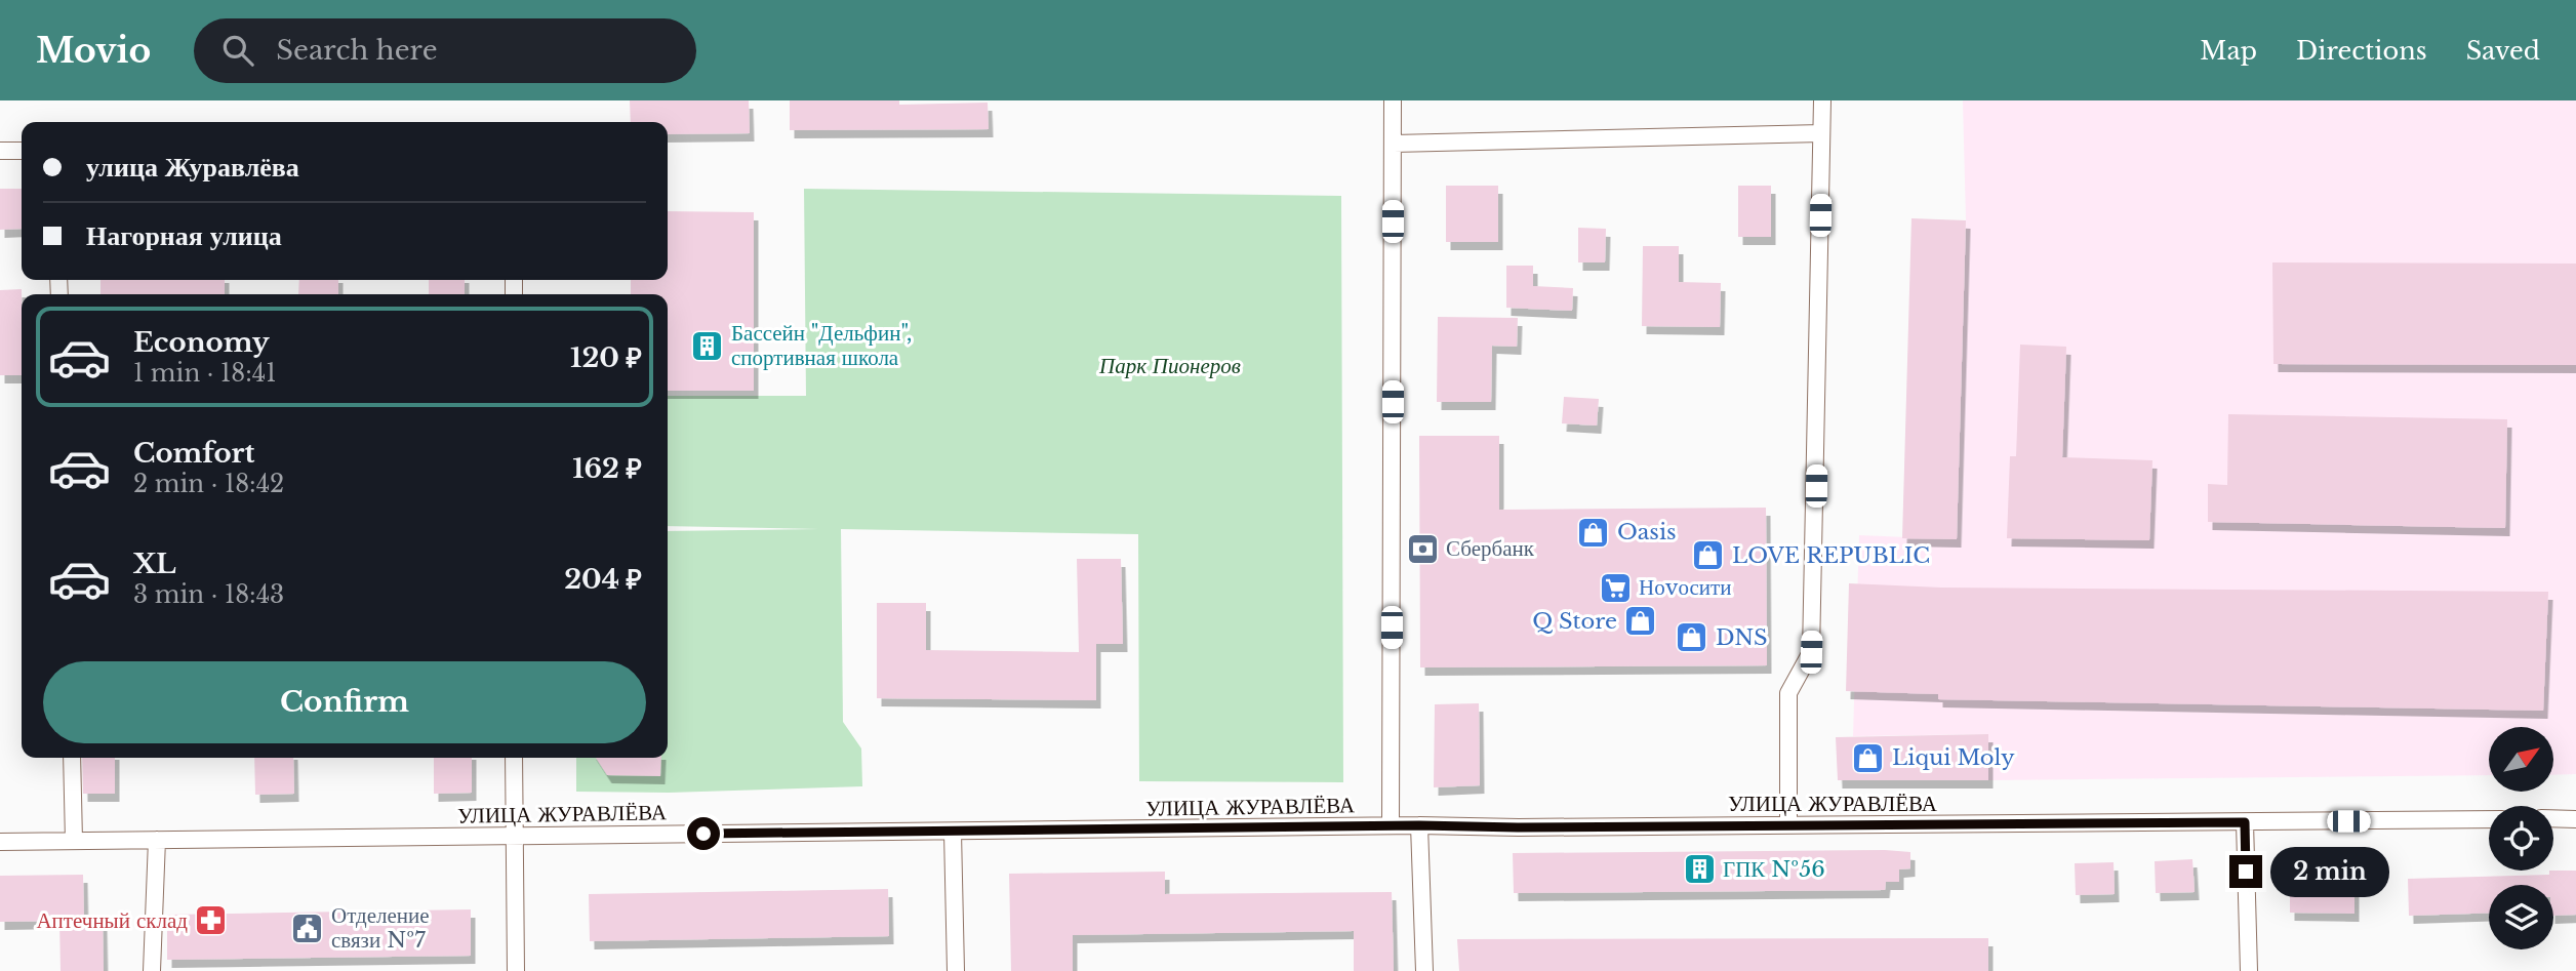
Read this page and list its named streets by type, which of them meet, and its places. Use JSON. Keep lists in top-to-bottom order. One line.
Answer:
{"streets":{"street":["УЛИЦА ЖУРАВЛЁВА"]},"parks":["Парк Пионеров"],"places":{"building":["Бассейн \"Дельфин\", спортивная школа","ГПК №56"],"shop":["Oasis","LOVE REPUBLIC","Q Store","DNS","Liqui Moly"],"bank":["Сбербанк"],"supermarket":["Ноvосити"],"pharmacy":["Аптечный склад"],"public building":["Отделение связи №7"]},"north":"top right","page":{"header":"Movio","search":"Search here","nav":["Map","Directions","Saved"],"banner":["улица Журавлёва","Нагорная улица"],"list":[{"name":"Economy","note":"1 min · 18:41","value":"120 ₽"},{"name":"Comfort","note":"2 min · 18:42","value":"162 ₽"},{"name":"XL","note":"3 min · 18:43","value":"204 ₽"}],"buttons":"Confirm","bubble":"2 min"}}
